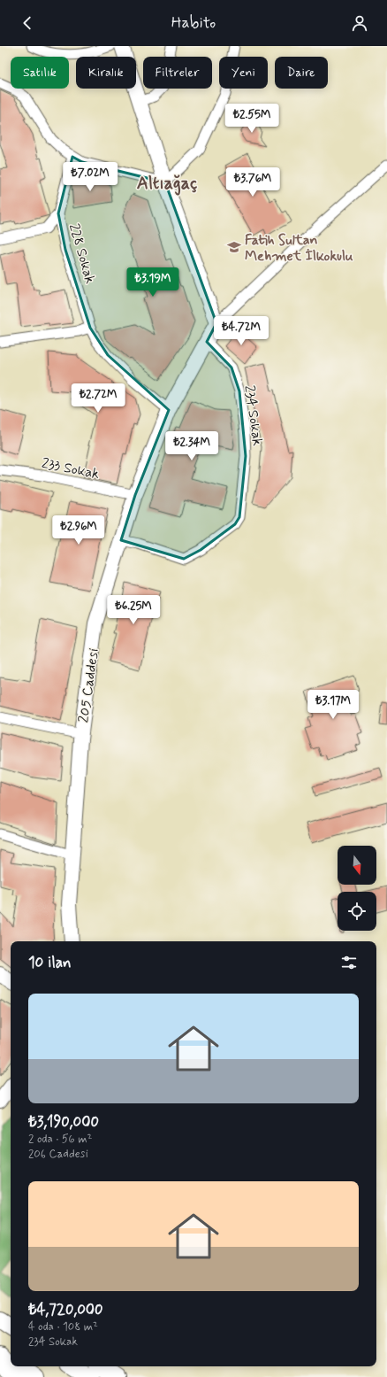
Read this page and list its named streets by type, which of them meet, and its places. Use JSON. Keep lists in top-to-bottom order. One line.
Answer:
{"streets":{"street":["228 Sokak","234 Sokak","233 Sokak","205 Caddesi"]},"crossings":[["228 Sokak","205 Caddesi"],["234 Sokak","205 Caddesi"],["233 Sokak","205 Caddesi"]],"districts":["Altıağaç"],"places":{"school or university":["Fatih Sultan Mehmet İlkokulu"]},"north":"bottom","page":{"header":"Habito","chip":["Satılık","Kiralık","Filtreler","Yeni","Daire"],"price":["₺2.55M","₺7.02M","₺3.76M","₺3.19M","₺4.72M","₺2.72M","₺2.34M","₺2.96M","₺6.25M","₺3.17M"],"heading":"10 ilan","list":[{"name":"₺3,190,000","note":"2 oda · 56 m² · 206 Caddesi"},{"name":"₺4,720,000","note":"4 oda · 108 m² · 234 Sokak"}]}}
